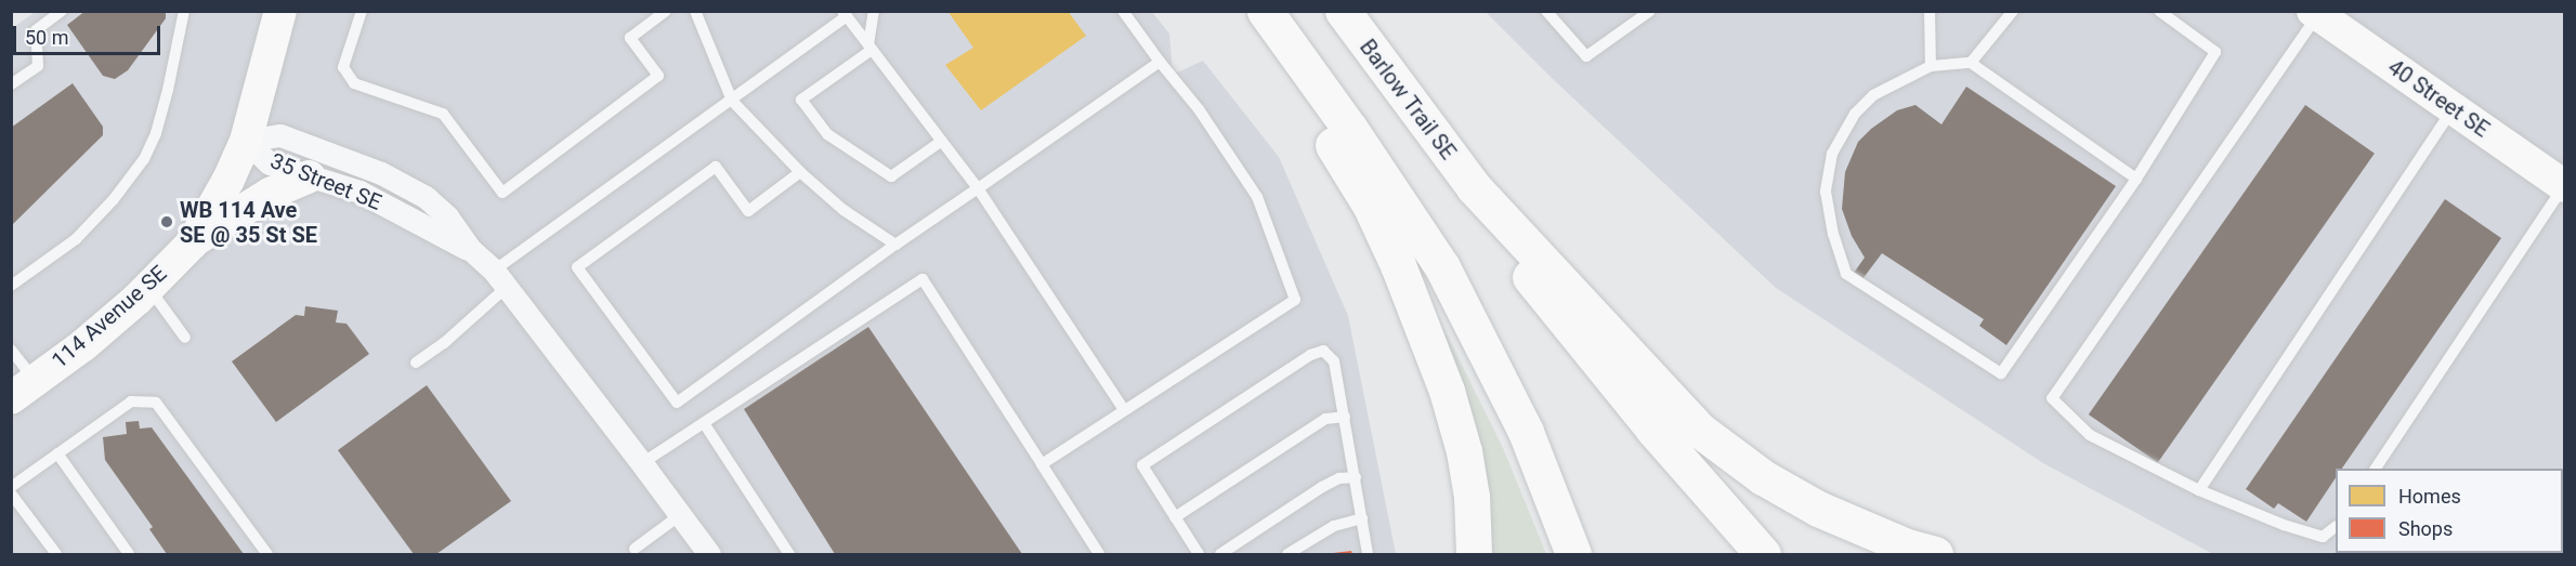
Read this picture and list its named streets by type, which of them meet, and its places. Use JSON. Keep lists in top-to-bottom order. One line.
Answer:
{"streets":{"main road":["40 Street SE","Barlow Trail SE","114 Avenue SE"],"street":["35 Street SE"]},"crossings":[["35 Street SE","114 Avenue SE"]],"places":["WB 114 Ave SE @ 35 St SE"],"legend":["Homes","Shops"],"scale_bar":"50 m"}
